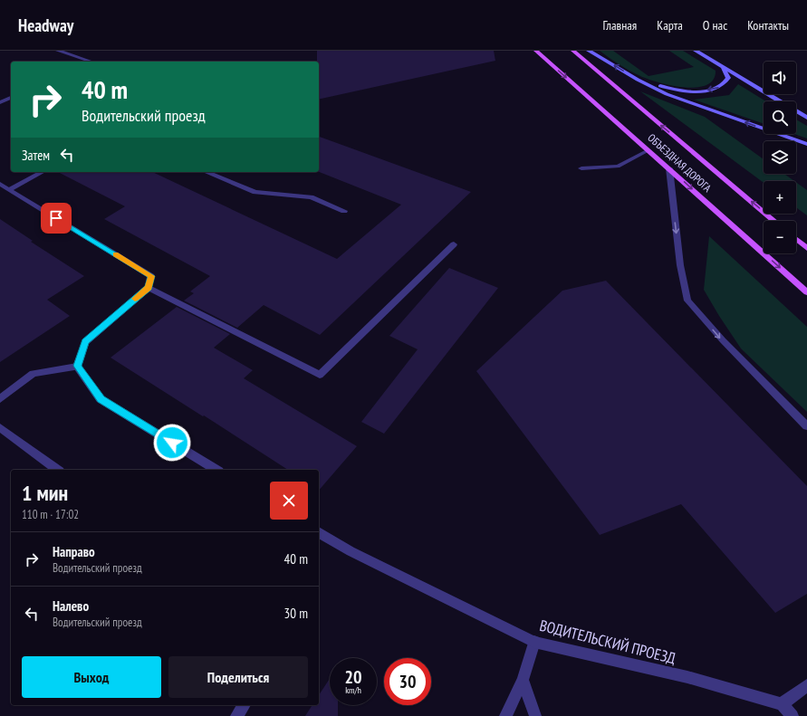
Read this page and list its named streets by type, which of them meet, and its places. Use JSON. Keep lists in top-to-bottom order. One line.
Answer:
{"streets":{"main road":["ОБЪЕЗДНАЯ ДОРОГА"],"street":["ВОДИТЕЛЬСКИЙ ПРОЕЗД"]},"page":{"header":"Headway","nav":["Главная","Карта","О нас","Контакты"],"map_buttons":["+","−"],"turn":["40 m","Водительский проезд"],"then":"Затем","heading":["1 мин","110 m · 17:02"],"list":[{"name":"Направо","note":"Водительский проезд","value":"40 m"},{"name":"Налево","note":"Водительский проезд","value":"30 m"}],"buttons":["Выход","Поделиться"],"speed":"20 km/h","limit":"30"}}
